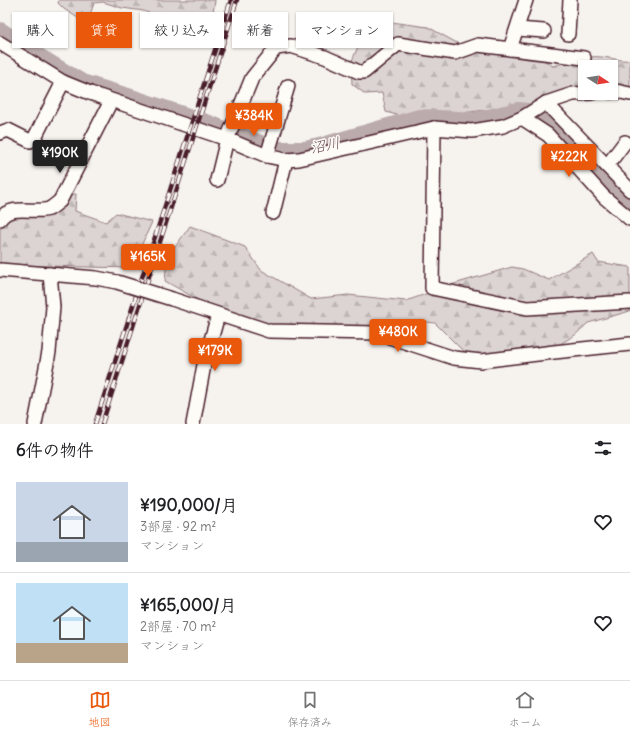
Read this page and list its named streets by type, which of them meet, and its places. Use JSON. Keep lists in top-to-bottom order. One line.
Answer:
{"water":["沼川"],"north":"right","page":{"chip":["購入","賃貸","絞り込み","新着","マンション"],"price":["¥384K","¥190K","¥222K","¥165K","¥480K","¥179K"],"heading":"6件の物件","list":[{"name":"¥190,000/月","note":"3部屋 · 92 m² · マンション"},{"name":"¥165,000/月","note":"2部屋 · 70 m² · マンション"}],"tabs":["地図","保存済み","ホーム"]}}
